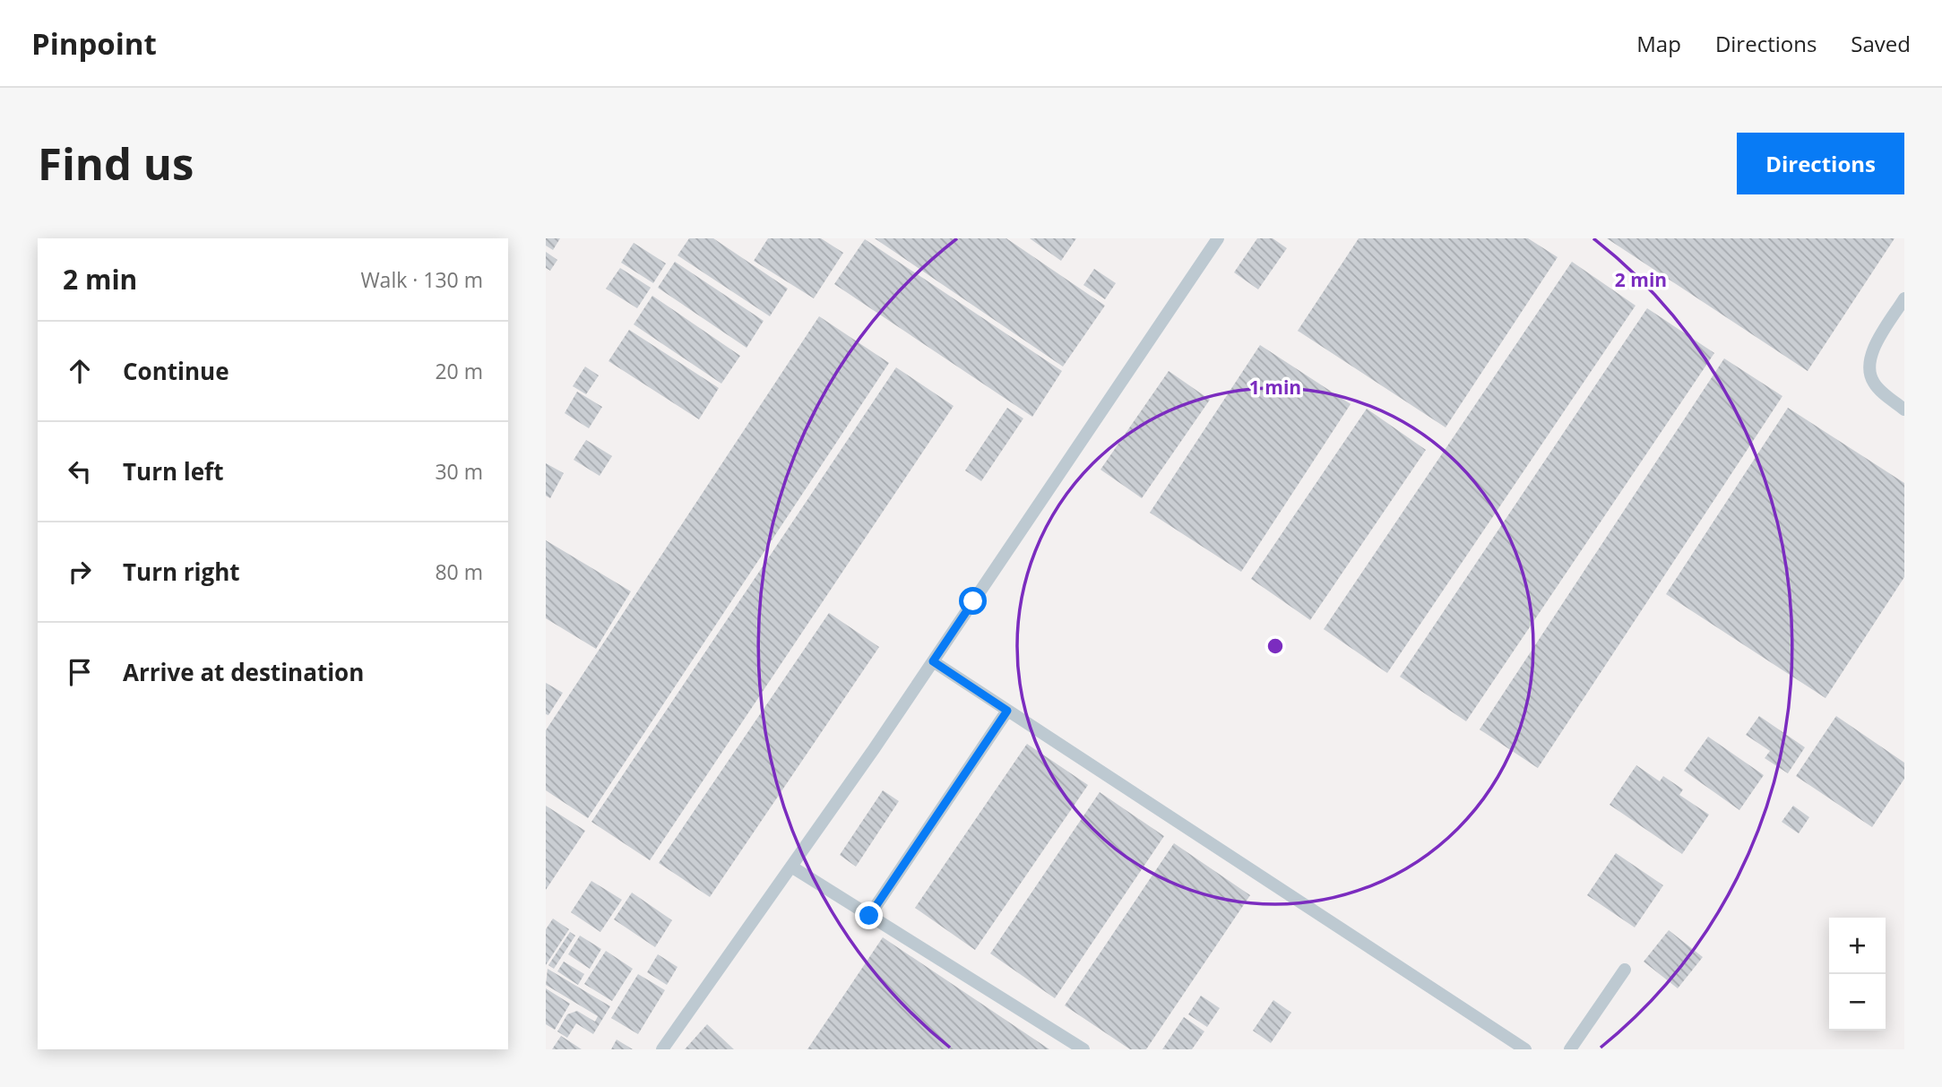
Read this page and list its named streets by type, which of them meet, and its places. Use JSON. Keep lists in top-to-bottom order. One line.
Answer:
{"page":{"header":"Pinpoint","nav":["Map","Directions","Saved"],"buttons":"Directions","title":"Find us","heading":["2 min","Walk · 130 m"],"list":[["Continue","20 m"],["Turn left","30 m"],["Turn right","80 m"],"Arrive at destination"],"map_buttons":["+","−"]},"rings":["2 min","1 min"]}
